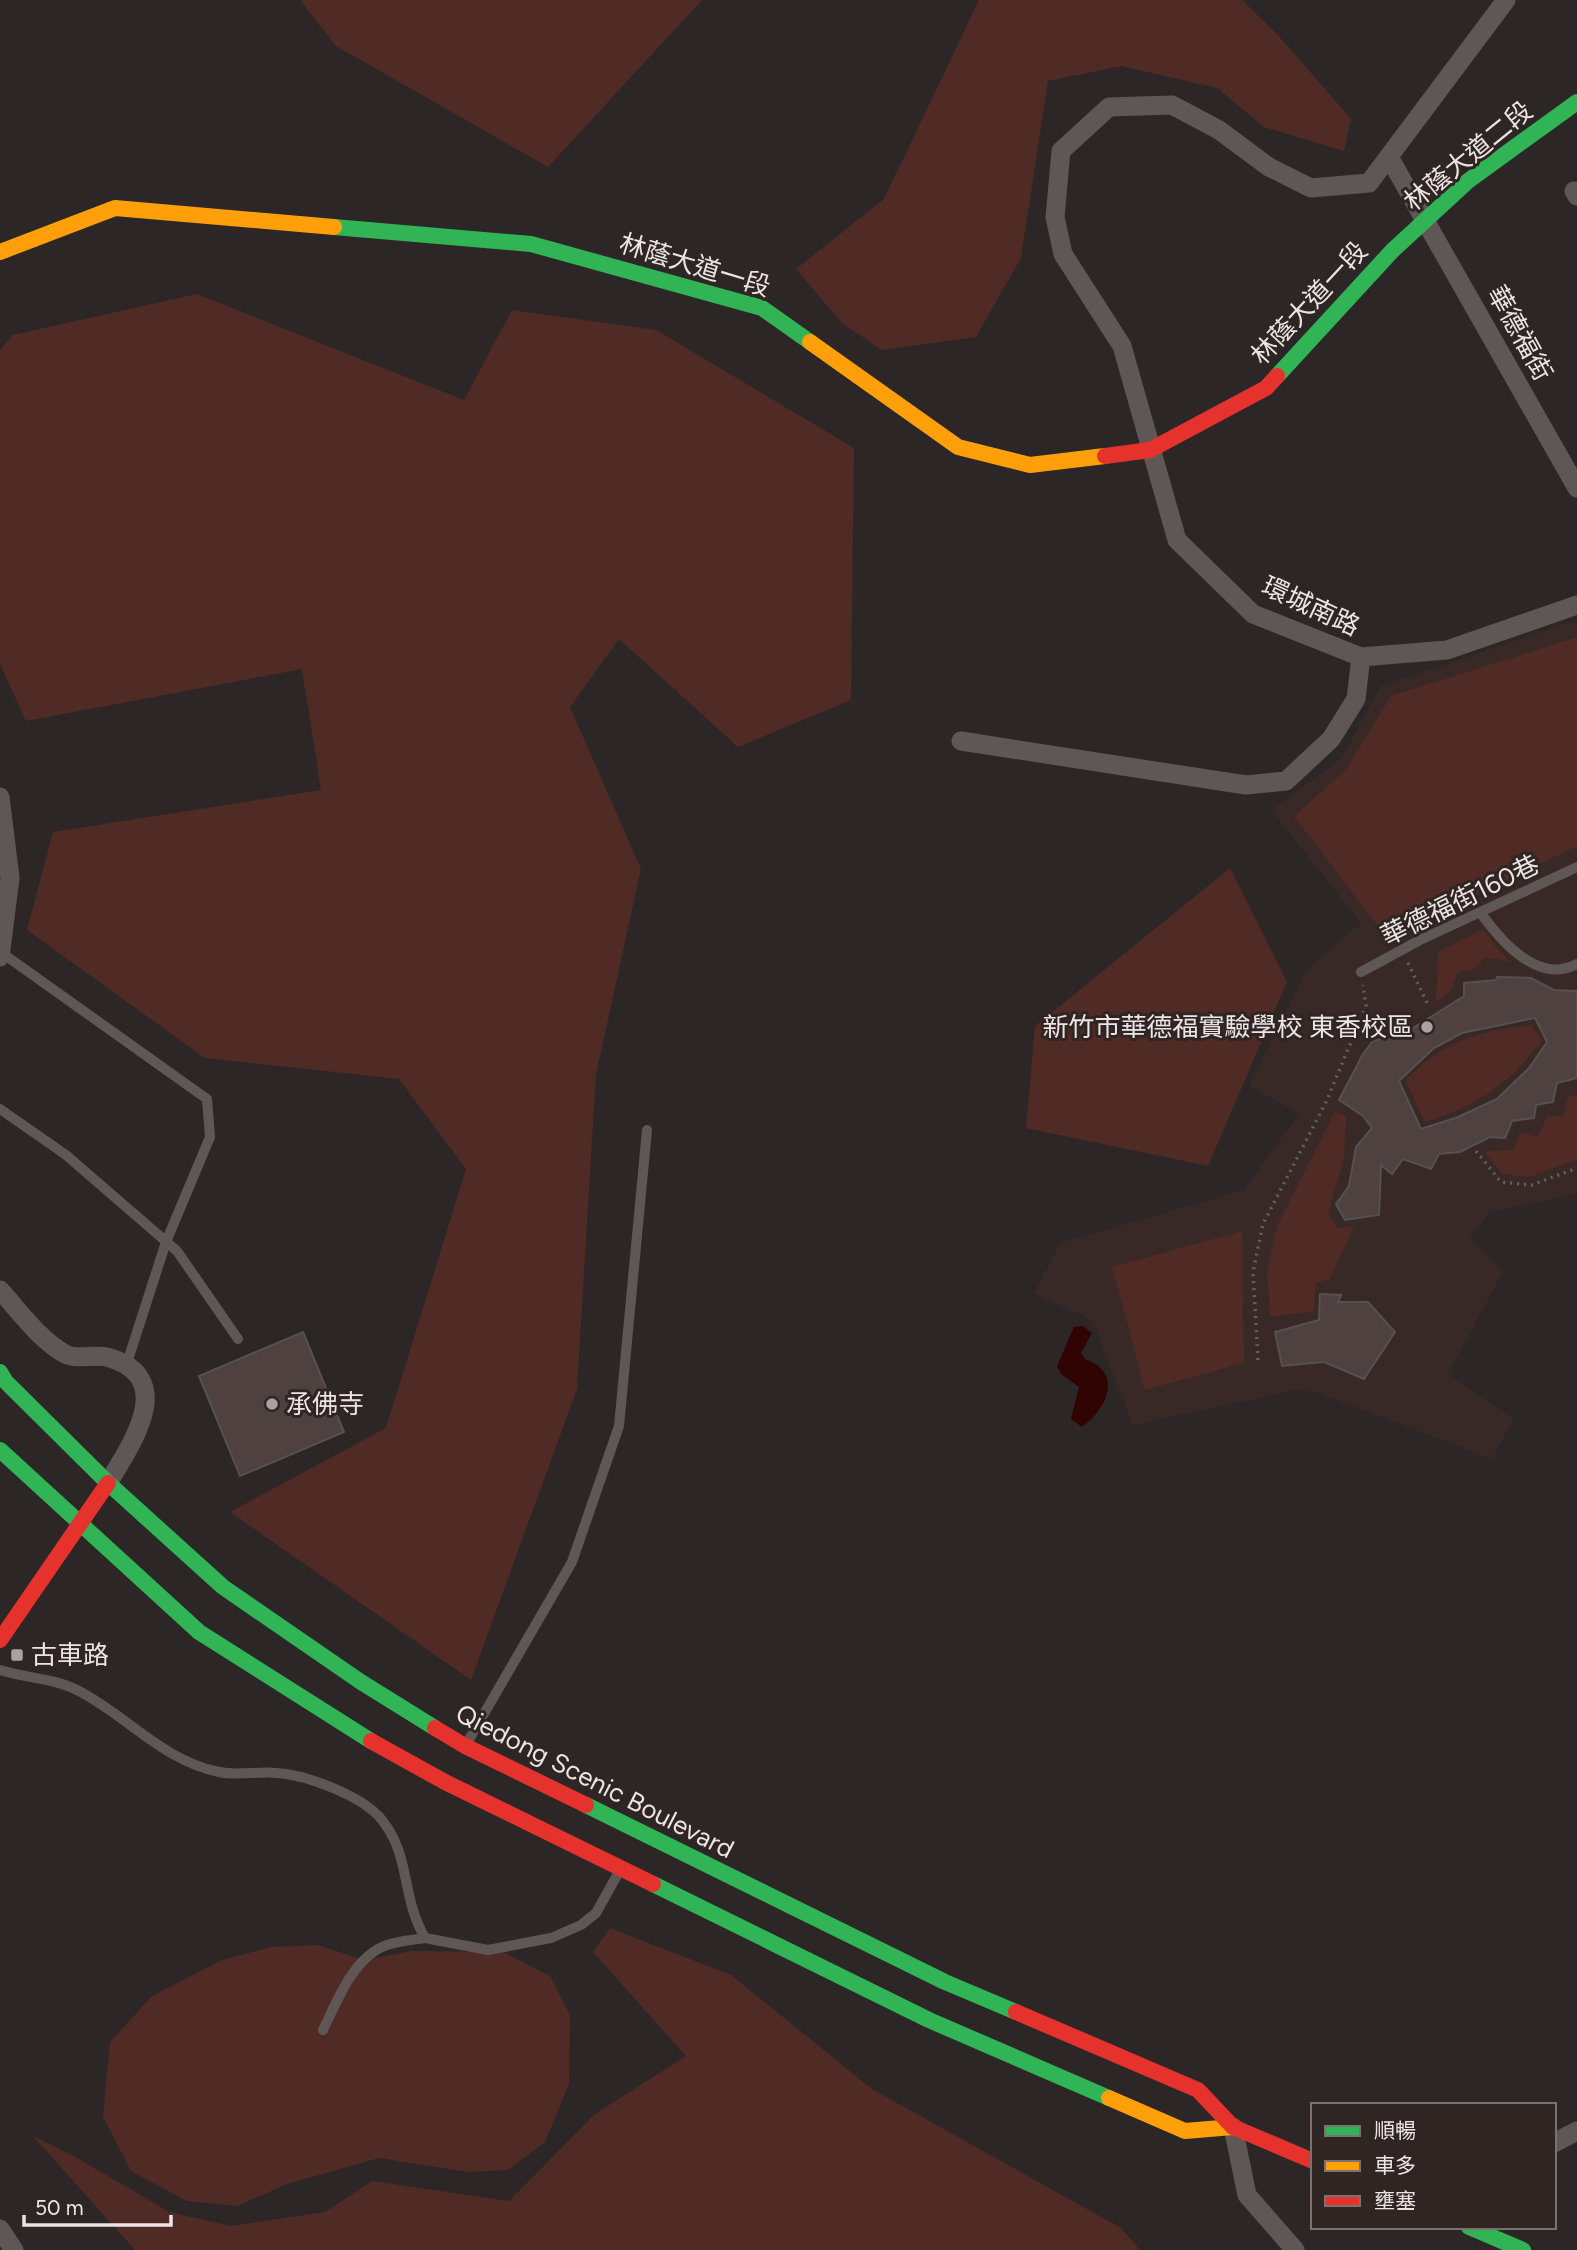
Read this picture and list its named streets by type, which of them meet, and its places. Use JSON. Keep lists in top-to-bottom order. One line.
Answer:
{"streets":{"street":["林蔭大道二段","林蔭大道一段","華德福街","環城南路","Qiedong Scenic Boulevard"],"lane":["華德福街160巷"]},"crossings":[["林蔭大道二段","林蔭大道一段"],["林蔭大道一段","環城南路"],["華德福街","環城南路"]],"places":{"other":["新竹市華德福實驗學校 東香校區","承佛寺"],"transit":["古車路"]},"legend":["順暢","車多","壅塞"],"scale_bar":"50 m"}
